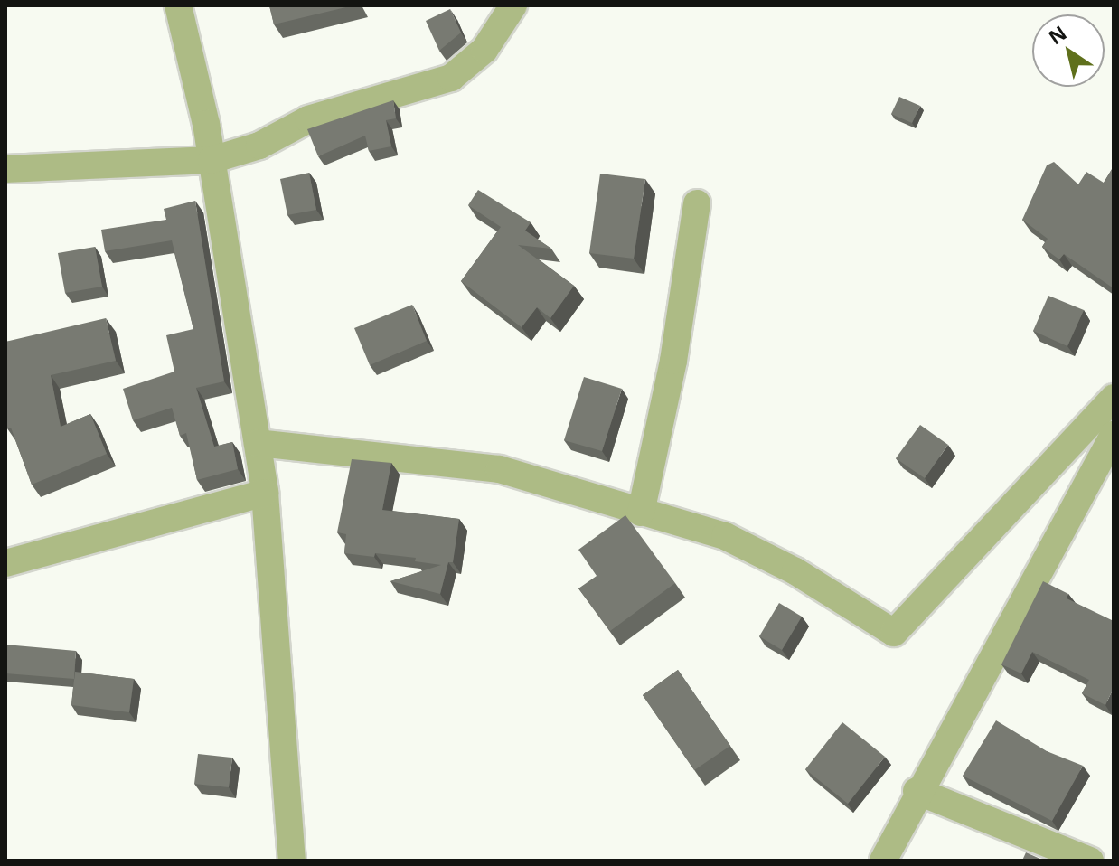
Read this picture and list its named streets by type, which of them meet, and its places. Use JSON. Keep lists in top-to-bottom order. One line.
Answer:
{"north":"top left"}
